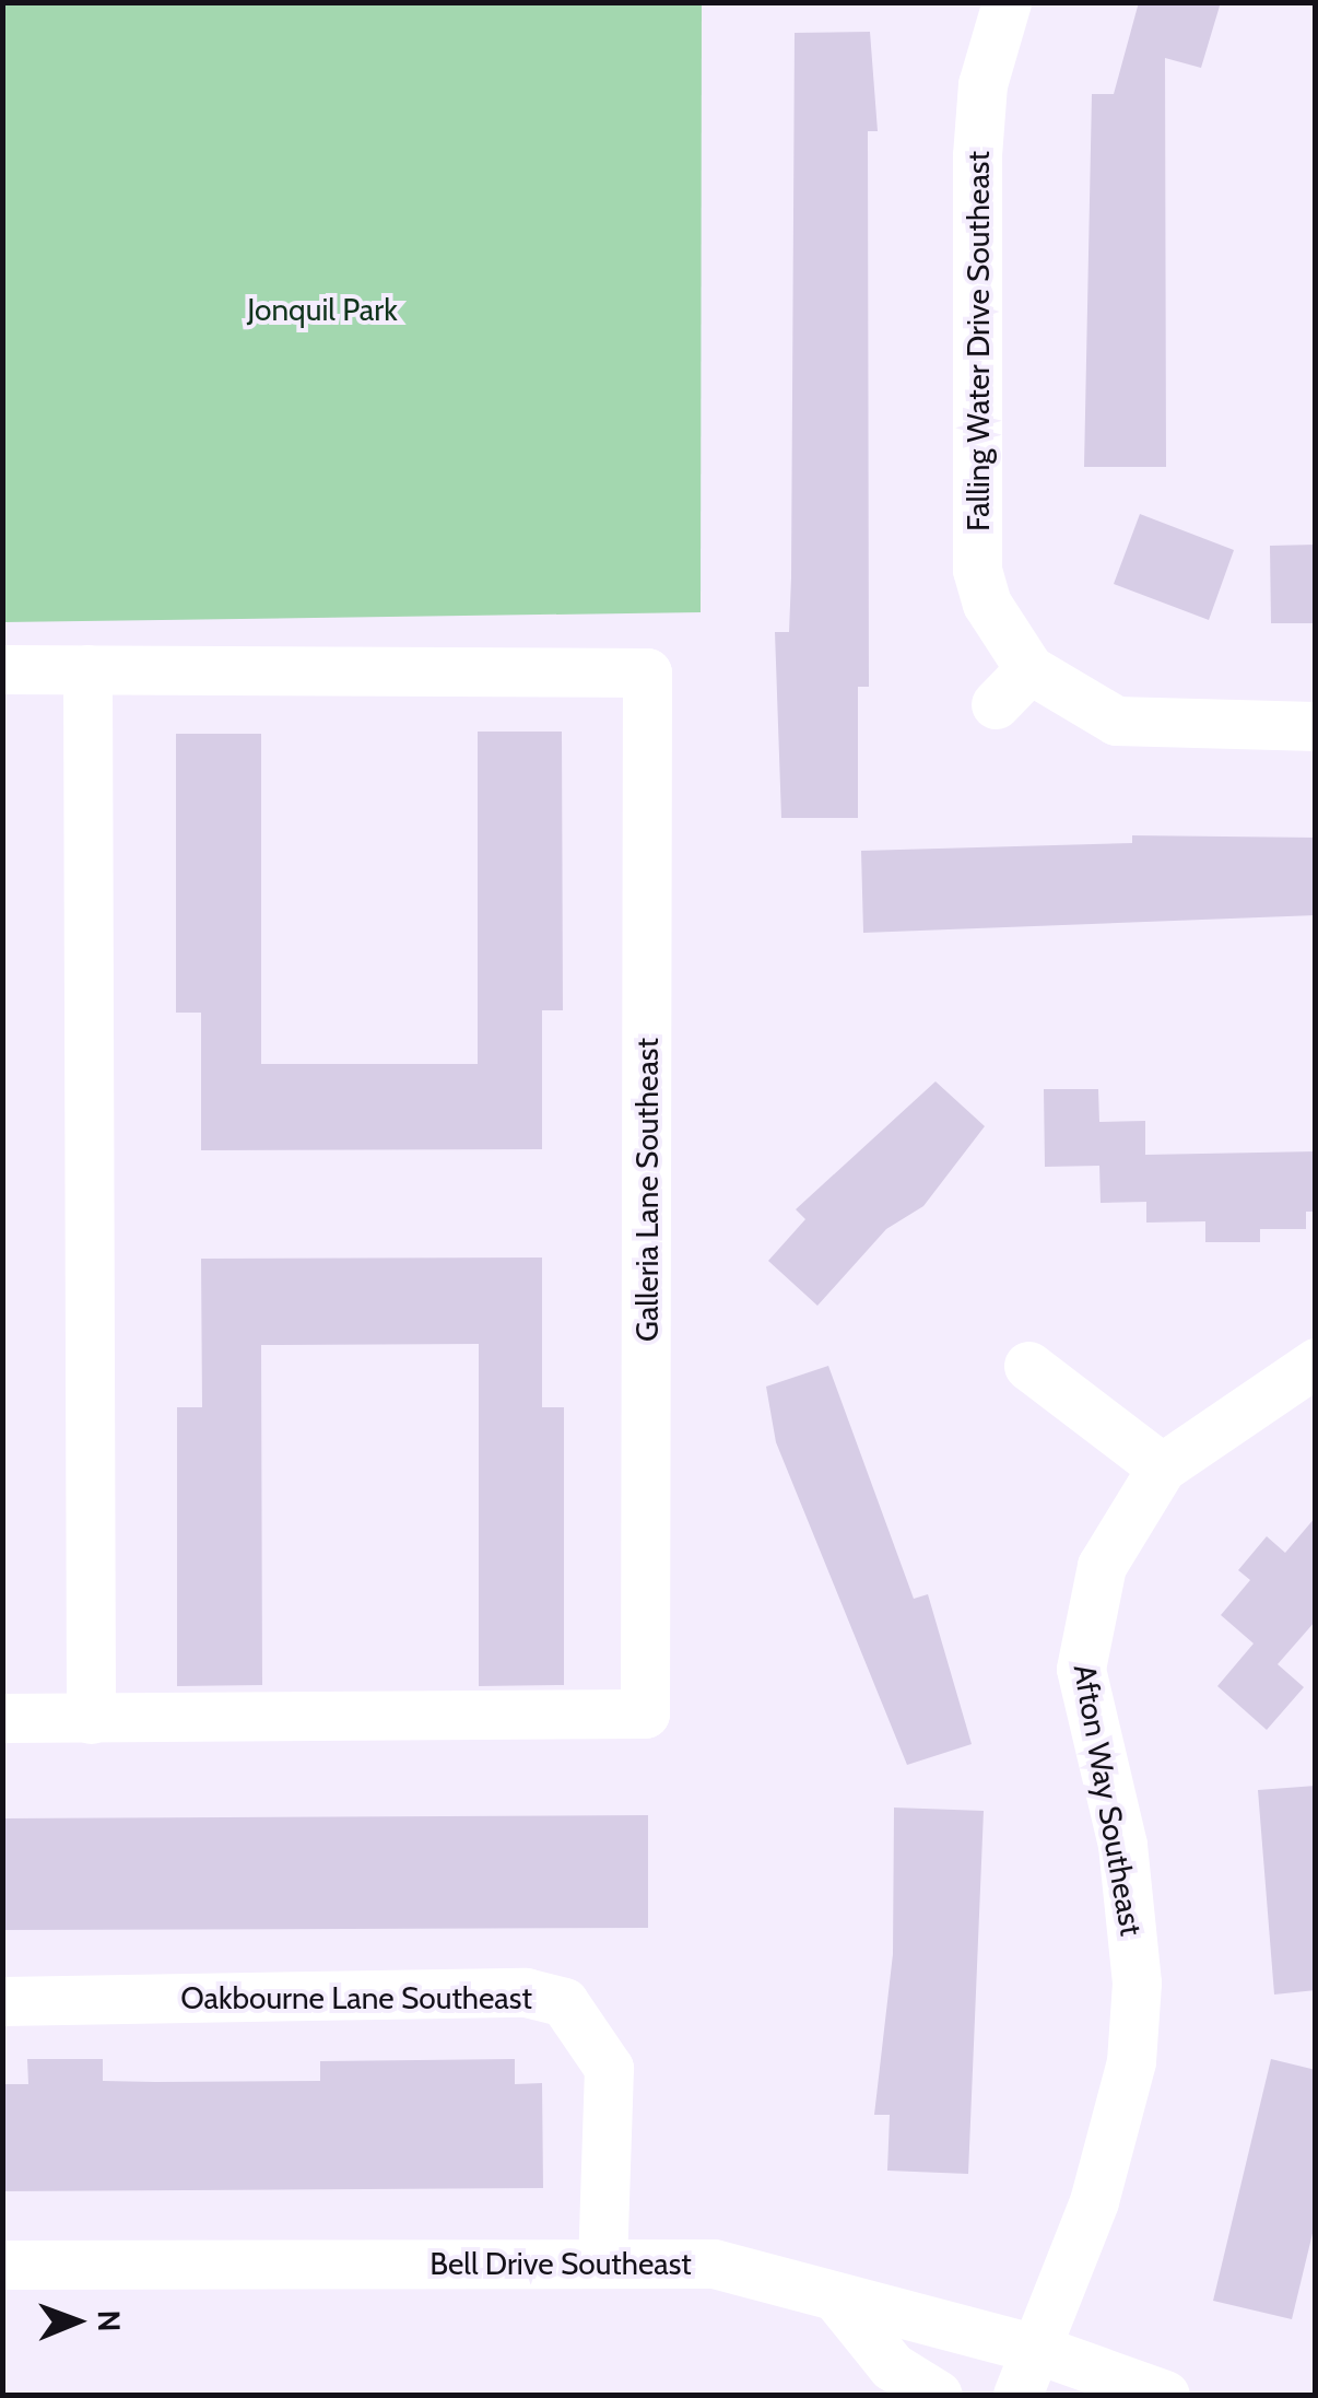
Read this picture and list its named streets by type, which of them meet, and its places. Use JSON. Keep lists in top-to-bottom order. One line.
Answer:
{"streets":{"street":["Falling Water Drive Southeast","Galleria Lane Southeast","Afton Way Southeast","Oakbourne Lane Southeast","Bell Drive Southeast"]},"crossings":[["Afton Way Southeast","Bell Drive Southeast"],["Oakbourne Lane Southeast","Bell Drive Southeast"]],"parks":["Jonquil Park"],"north":"right"}
